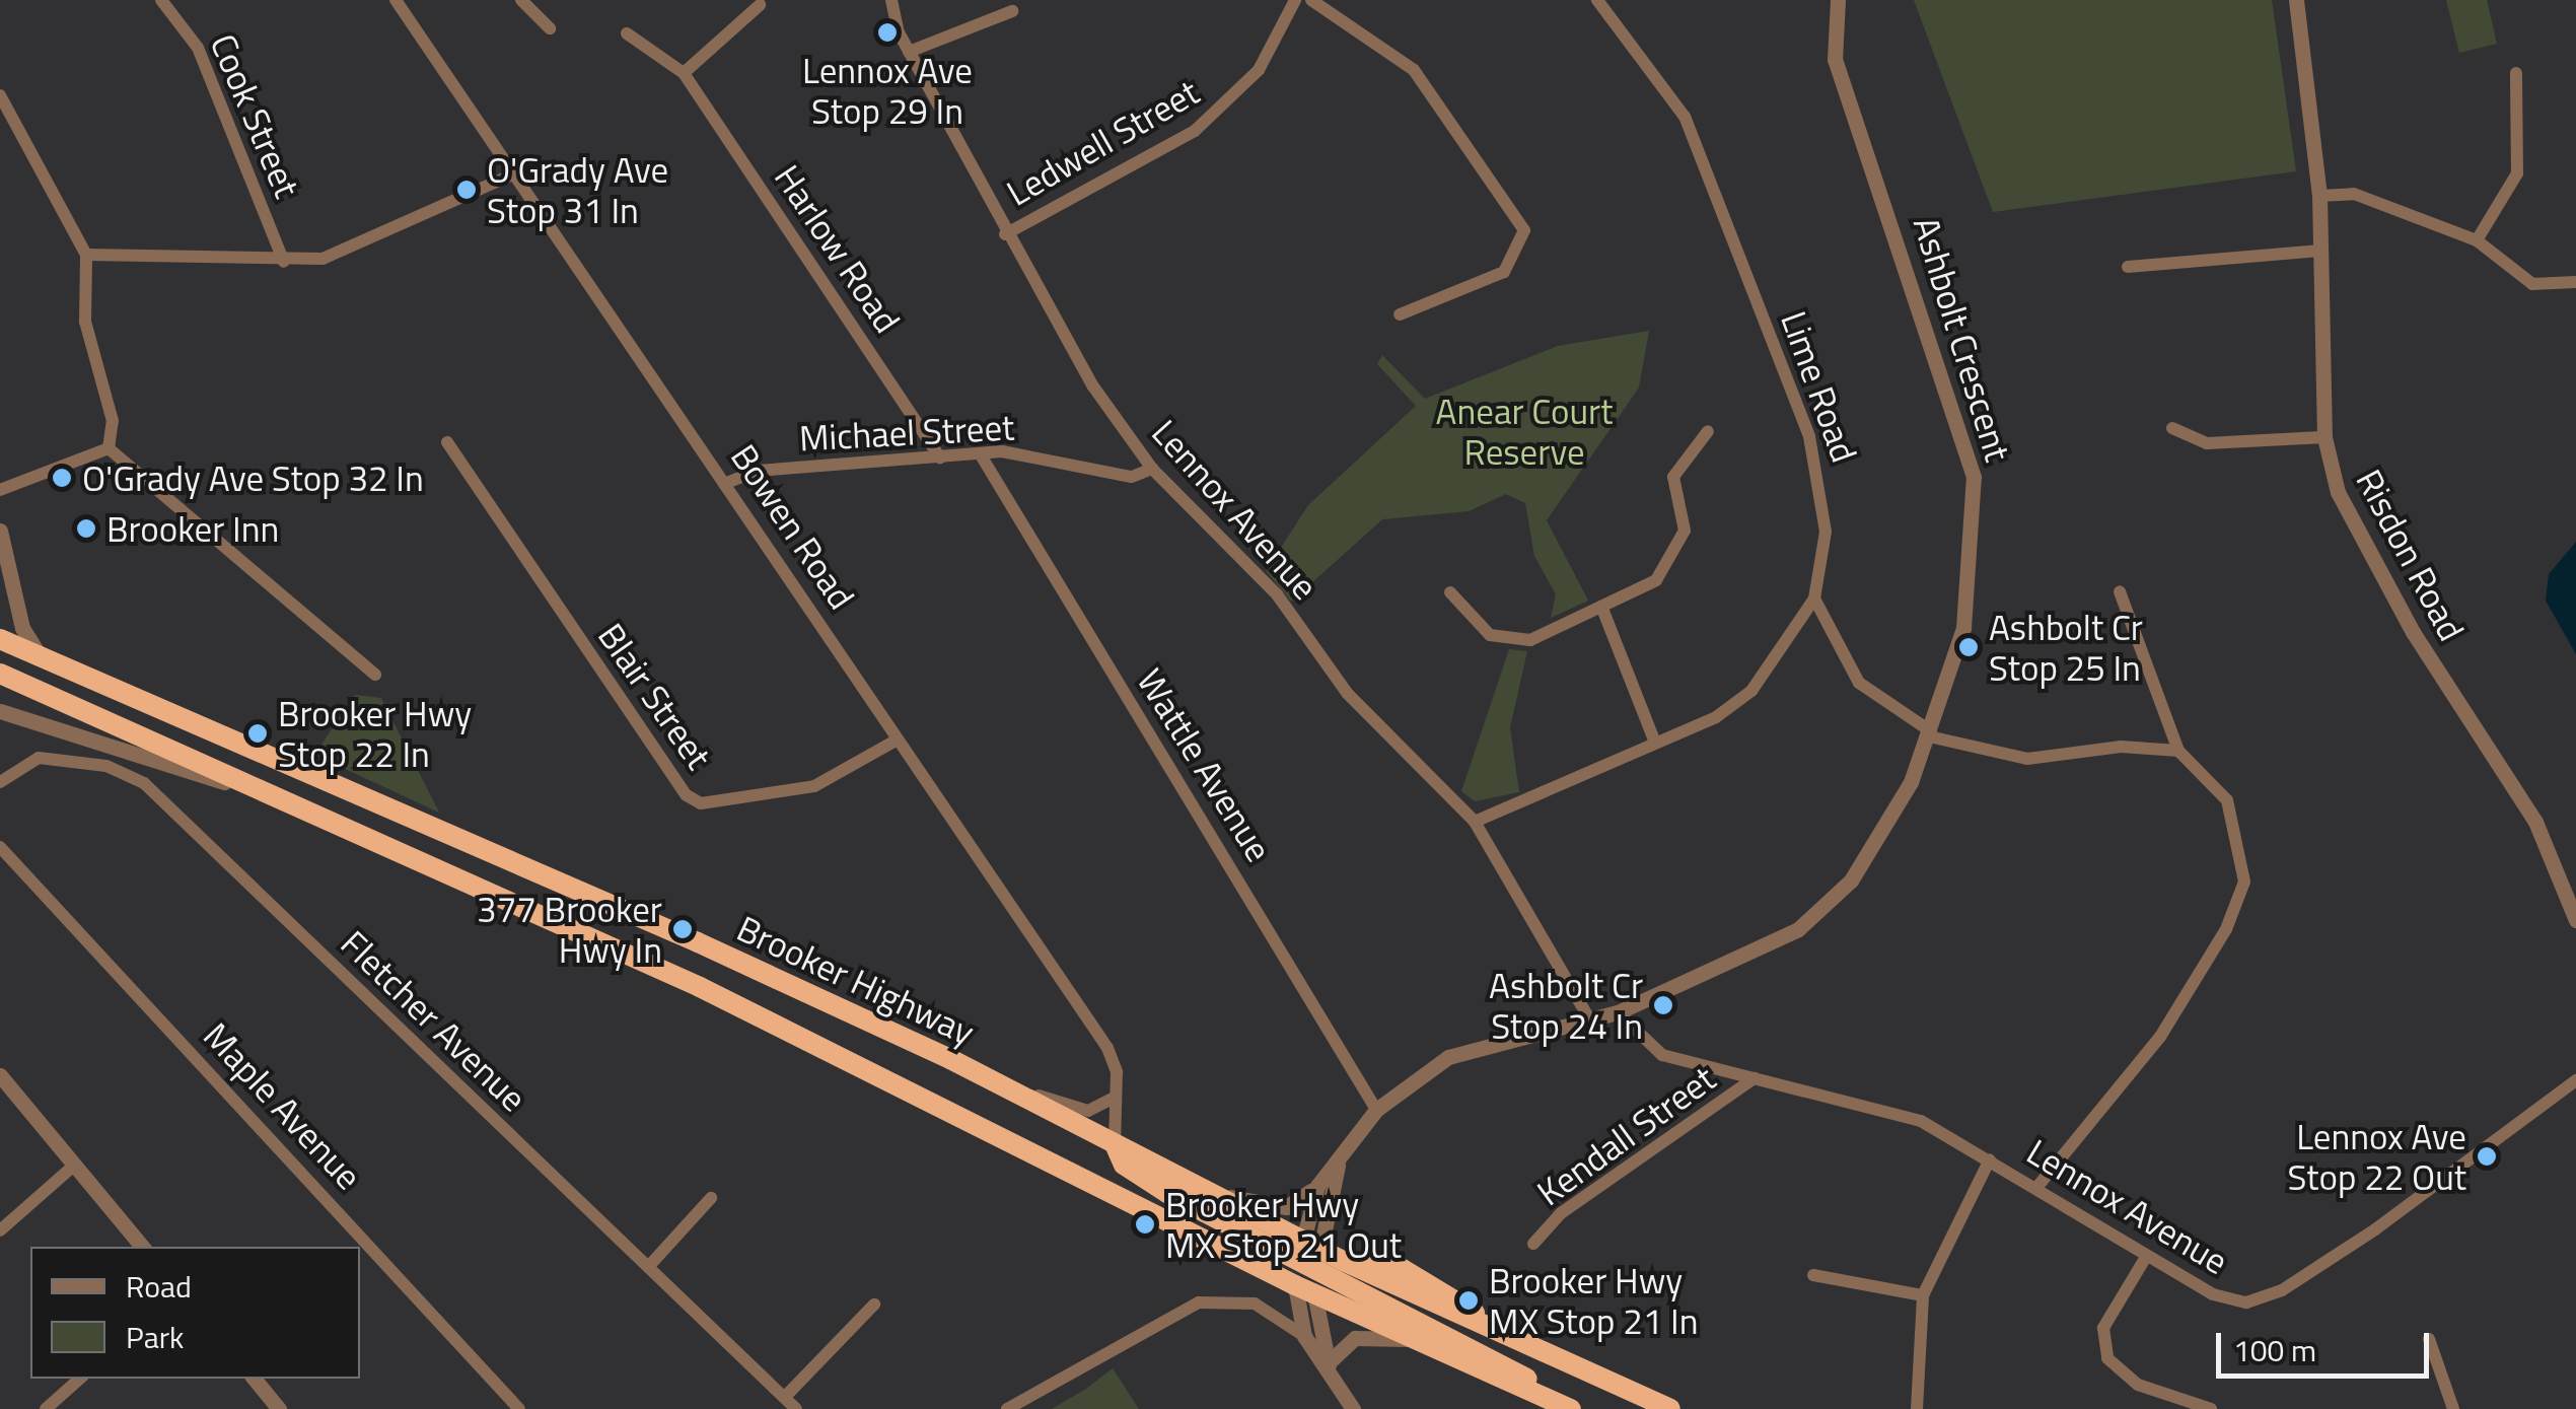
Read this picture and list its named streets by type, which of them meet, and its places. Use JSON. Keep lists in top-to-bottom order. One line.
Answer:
{"streets":{"highway":["Brooker Highway"],"street":["Cook Street","Ledwell Street","Harlow Road","Ashbolt Crescent","Lime Road","Michael Street","Lennox Avenue","Bowen Road","Risdon Road","Blair Street","Wattle Avenue","Fletcher Avenue","Maple Avenue","Kendall Street"]},"crossings":[["Ledwell Street","Lennox Avenue"],["Harlow Road","Michael Street"],["Ashbolt Crescent","Lennox Avenue"],["Ashbolt Crescent","Wattle Avenue"],["Ashbolt Crescent","Brooker Highway"],["Lime Road","Lennox Avenue"],["Michael Street","Lennox Avenue"],["Michael Street","Bowen Road"],["Michael Street","Wattle Avenue"],["Lennox Avenue","Kendall Street"],["Bowen Road","Blair Street"],["Bowen Road","Brooker Highway"]],"parks":["Anear Court Reserve"],"places":["Lennox Ave Stop 29 In","O'Grady Ave Stop 31 In","O'Grady Ave Stop 32 In","Brooker Inn","Ashbolt Cr Stop 25 In","Brooker Hwy Stop 22 In","377 Brooker Hwy In","Ashbolt Cr Stop 24 In","Lennox Ave Stop 22 Out","Brooker Hwy MX Stop 21 Out","Brooker Hwy MX Stop 21 In"],"legend":["Road","Park"],"scale_bar":"100 m"}
